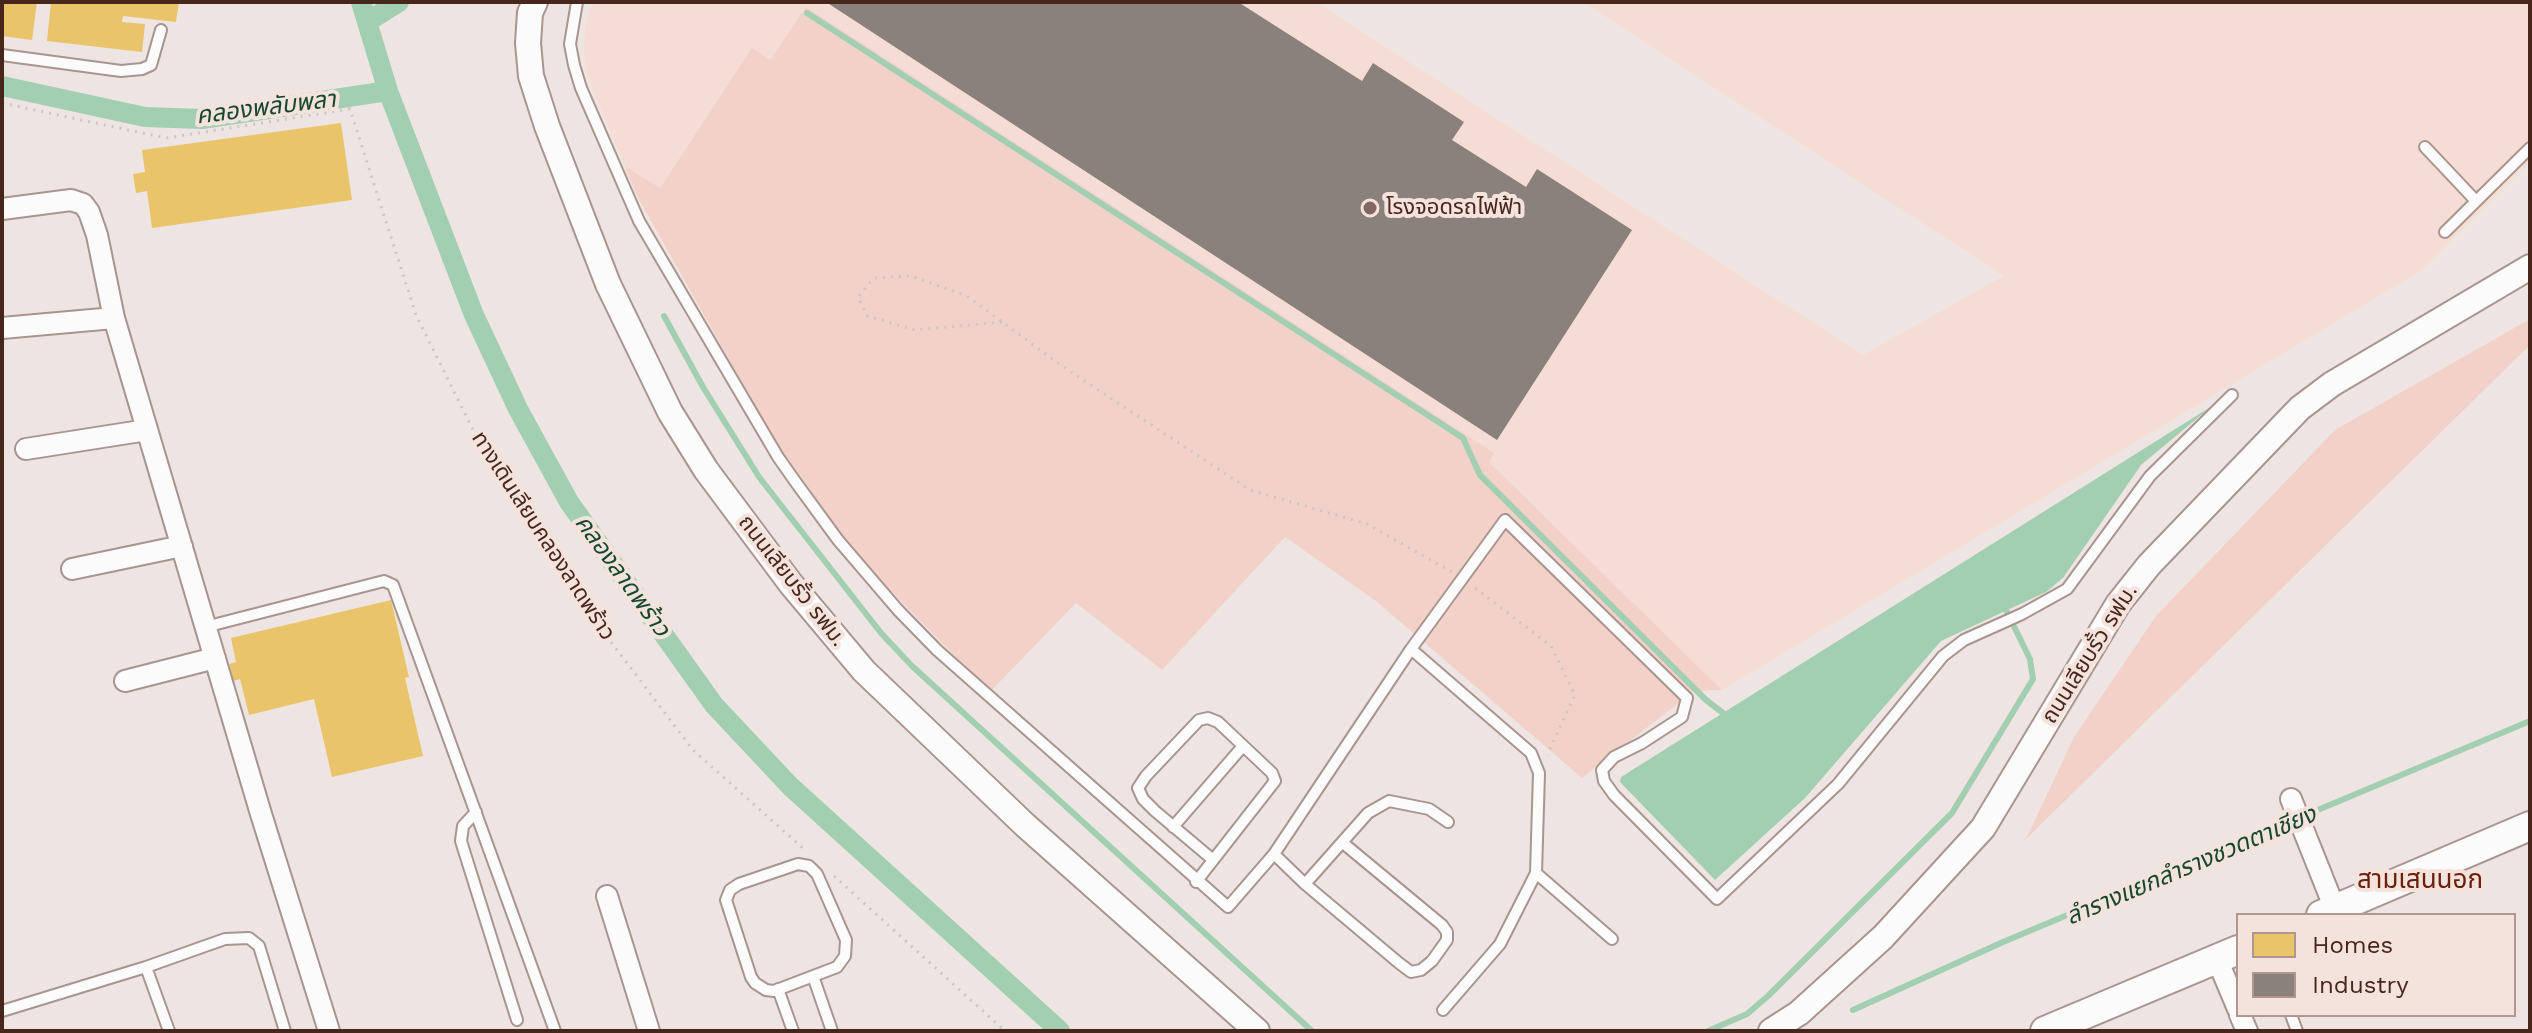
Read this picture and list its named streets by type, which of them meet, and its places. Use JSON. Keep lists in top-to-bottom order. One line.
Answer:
{"streets":{"street":["ถนนเลียบรั้ว รฟม."],"path":["ทางเดินเลียบคลองลาดพร้าว"]},"districts":["สามเสนนอก"],"water":["คลองพลับพลา","คลองลาดพร้าว","ลำรางแยกลำรางชวดตาเชียง"],"places":["โรงจอดรถไฟฟ้า"],"legend":["Homes","Industry"]}
